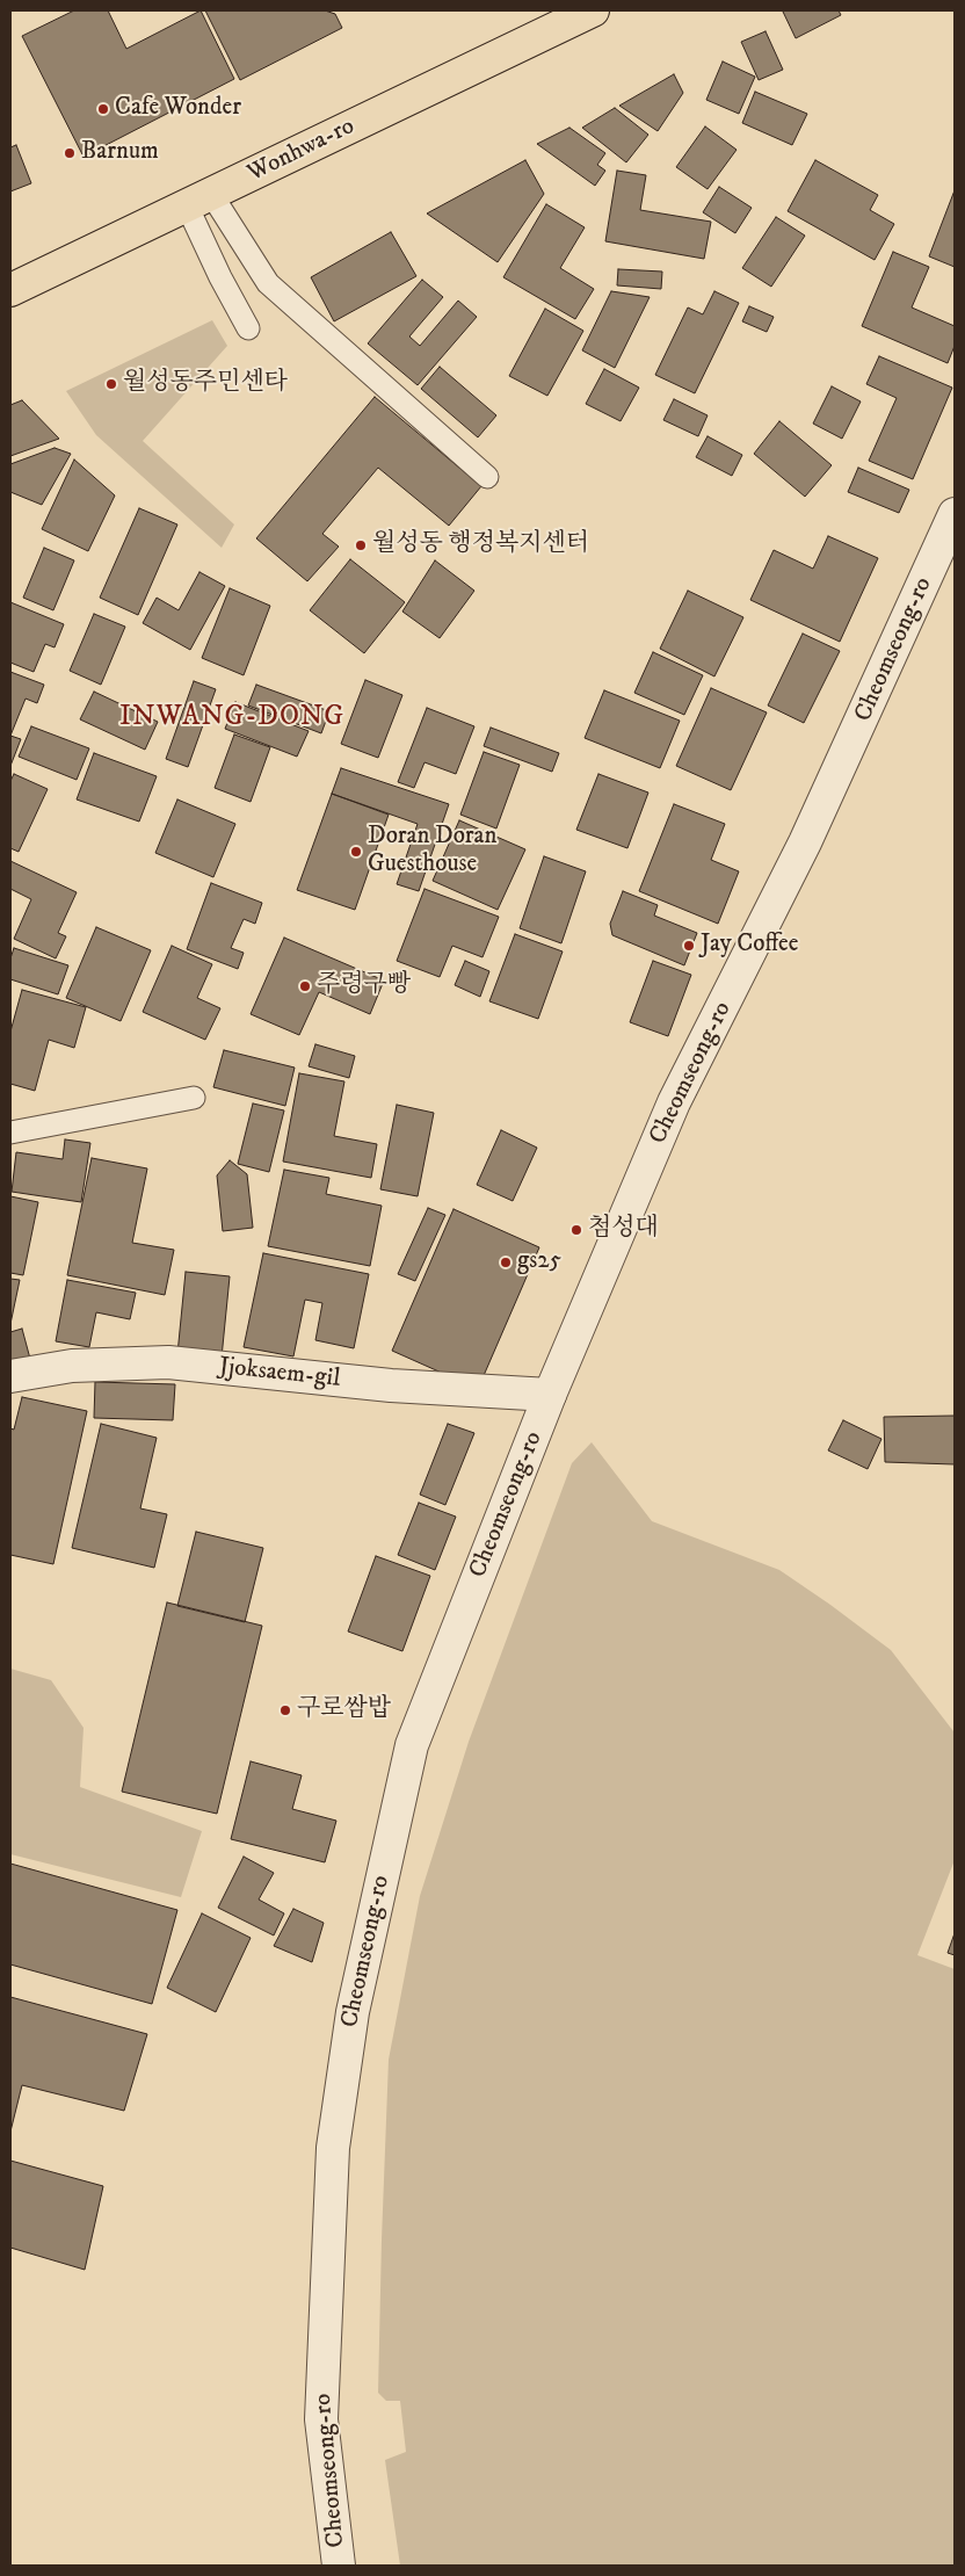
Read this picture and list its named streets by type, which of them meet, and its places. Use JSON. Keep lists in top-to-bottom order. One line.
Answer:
{"streets":{"main road":["Wonhwa-ro"],"street":["Cheomseong-ro","Jjoksaem-gil"]},"crossings":[["Cheomseong-ro","Jjoksaem-gil"]],"districts":["INWANG-DONG"],"places":["Cafe Wonder","Barnum","월성동주민센타","월성동 행정복지센터","Doran Doran Guesthouse","Jay Coffee","주령구빵","첨성대","gs25","구로쌈밥"]}
